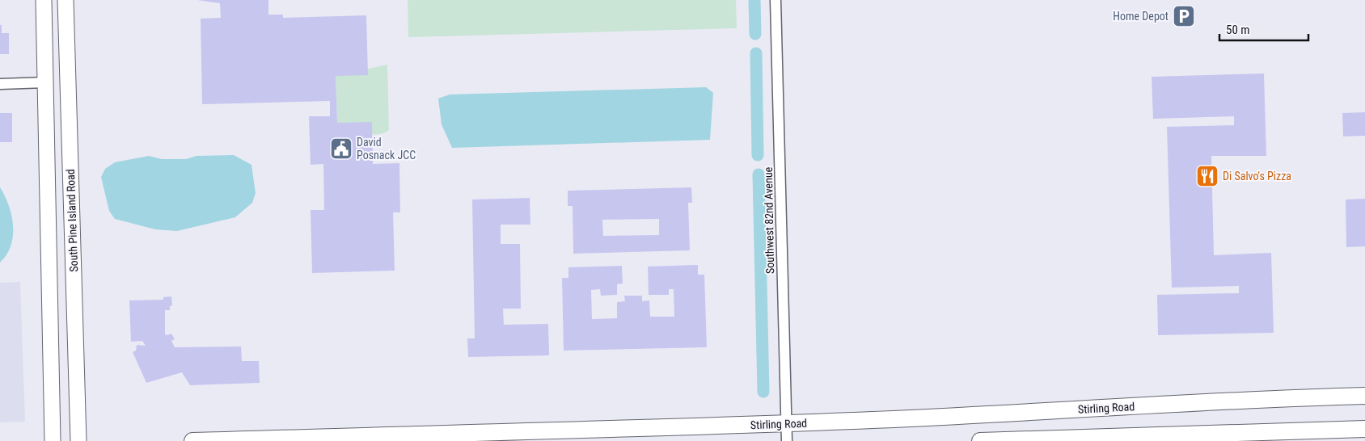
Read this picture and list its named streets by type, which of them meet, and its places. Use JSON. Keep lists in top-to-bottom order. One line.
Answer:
{"streets":{"main road":["South Pine Island Road","Stirling Road"],"street":["Southwest 82nd Avenue"]},"crossings":[["Southwest 82nd Avenue","Stirling Road"]],"places":{"parking":["Home Depot"],"public building":["David Posnack JCC"],"restaurant":["Di Salvo's Pizza"]},"scale_bar":"50 m"}
